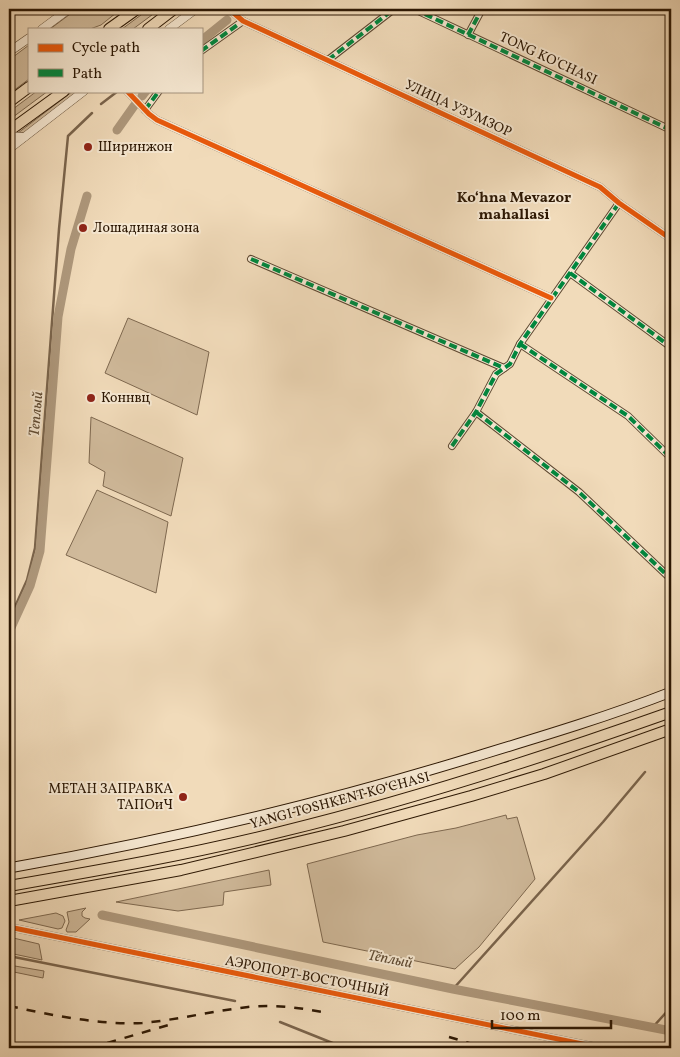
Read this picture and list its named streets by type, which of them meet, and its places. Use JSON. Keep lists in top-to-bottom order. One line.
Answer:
{"streets":{"highway":["YANGI TOSHKENT KO‘CHASI"],"street":["TONG KO'CHASI","УЛИЦА УЗУМЗОР","АЭРОПОРТ-ВОСТОЧНЫЙ"]},"districts":["Koʻhna Mevazor mahallasi"],"water":["Теплый","Тёплый"],"places":["Ширинжон","Лошадиная зона","Коннвц","МЕТАН ЗАПРАВКА ТАПОиЧ"],"legend":["Cycle path","Path"],"scale_bar":"100 m"}
